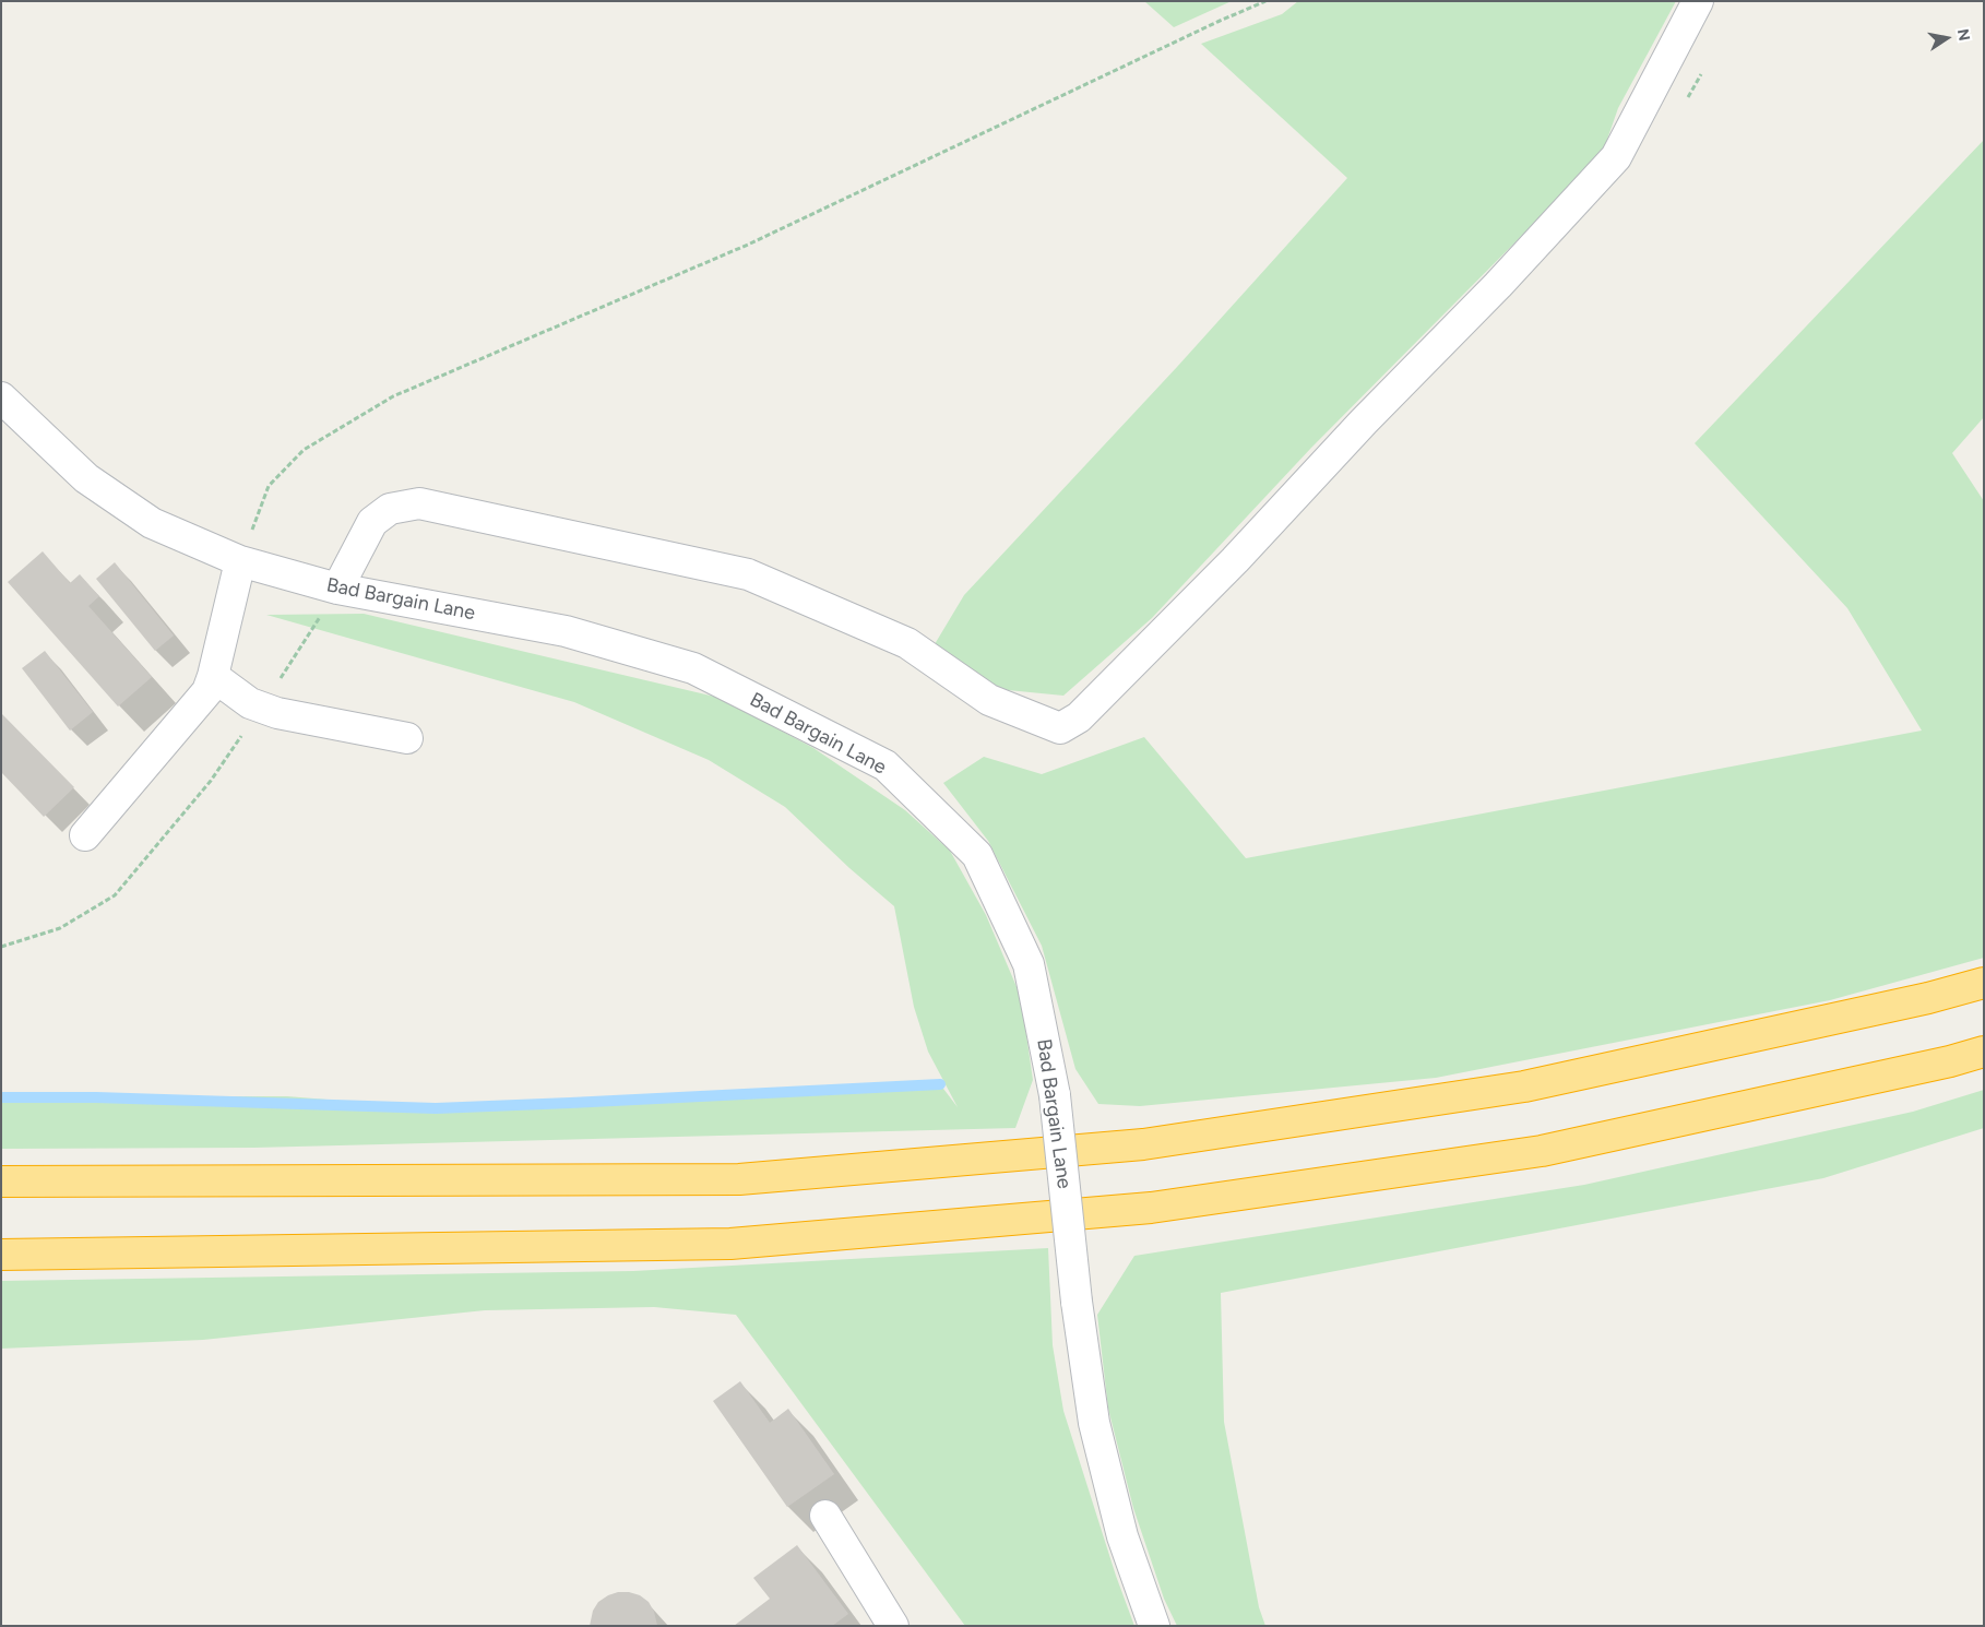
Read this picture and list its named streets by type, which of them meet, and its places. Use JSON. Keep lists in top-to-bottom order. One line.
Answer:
{"streets":{"lane":["Bad Bargain Lane"]},"north":"right"}
